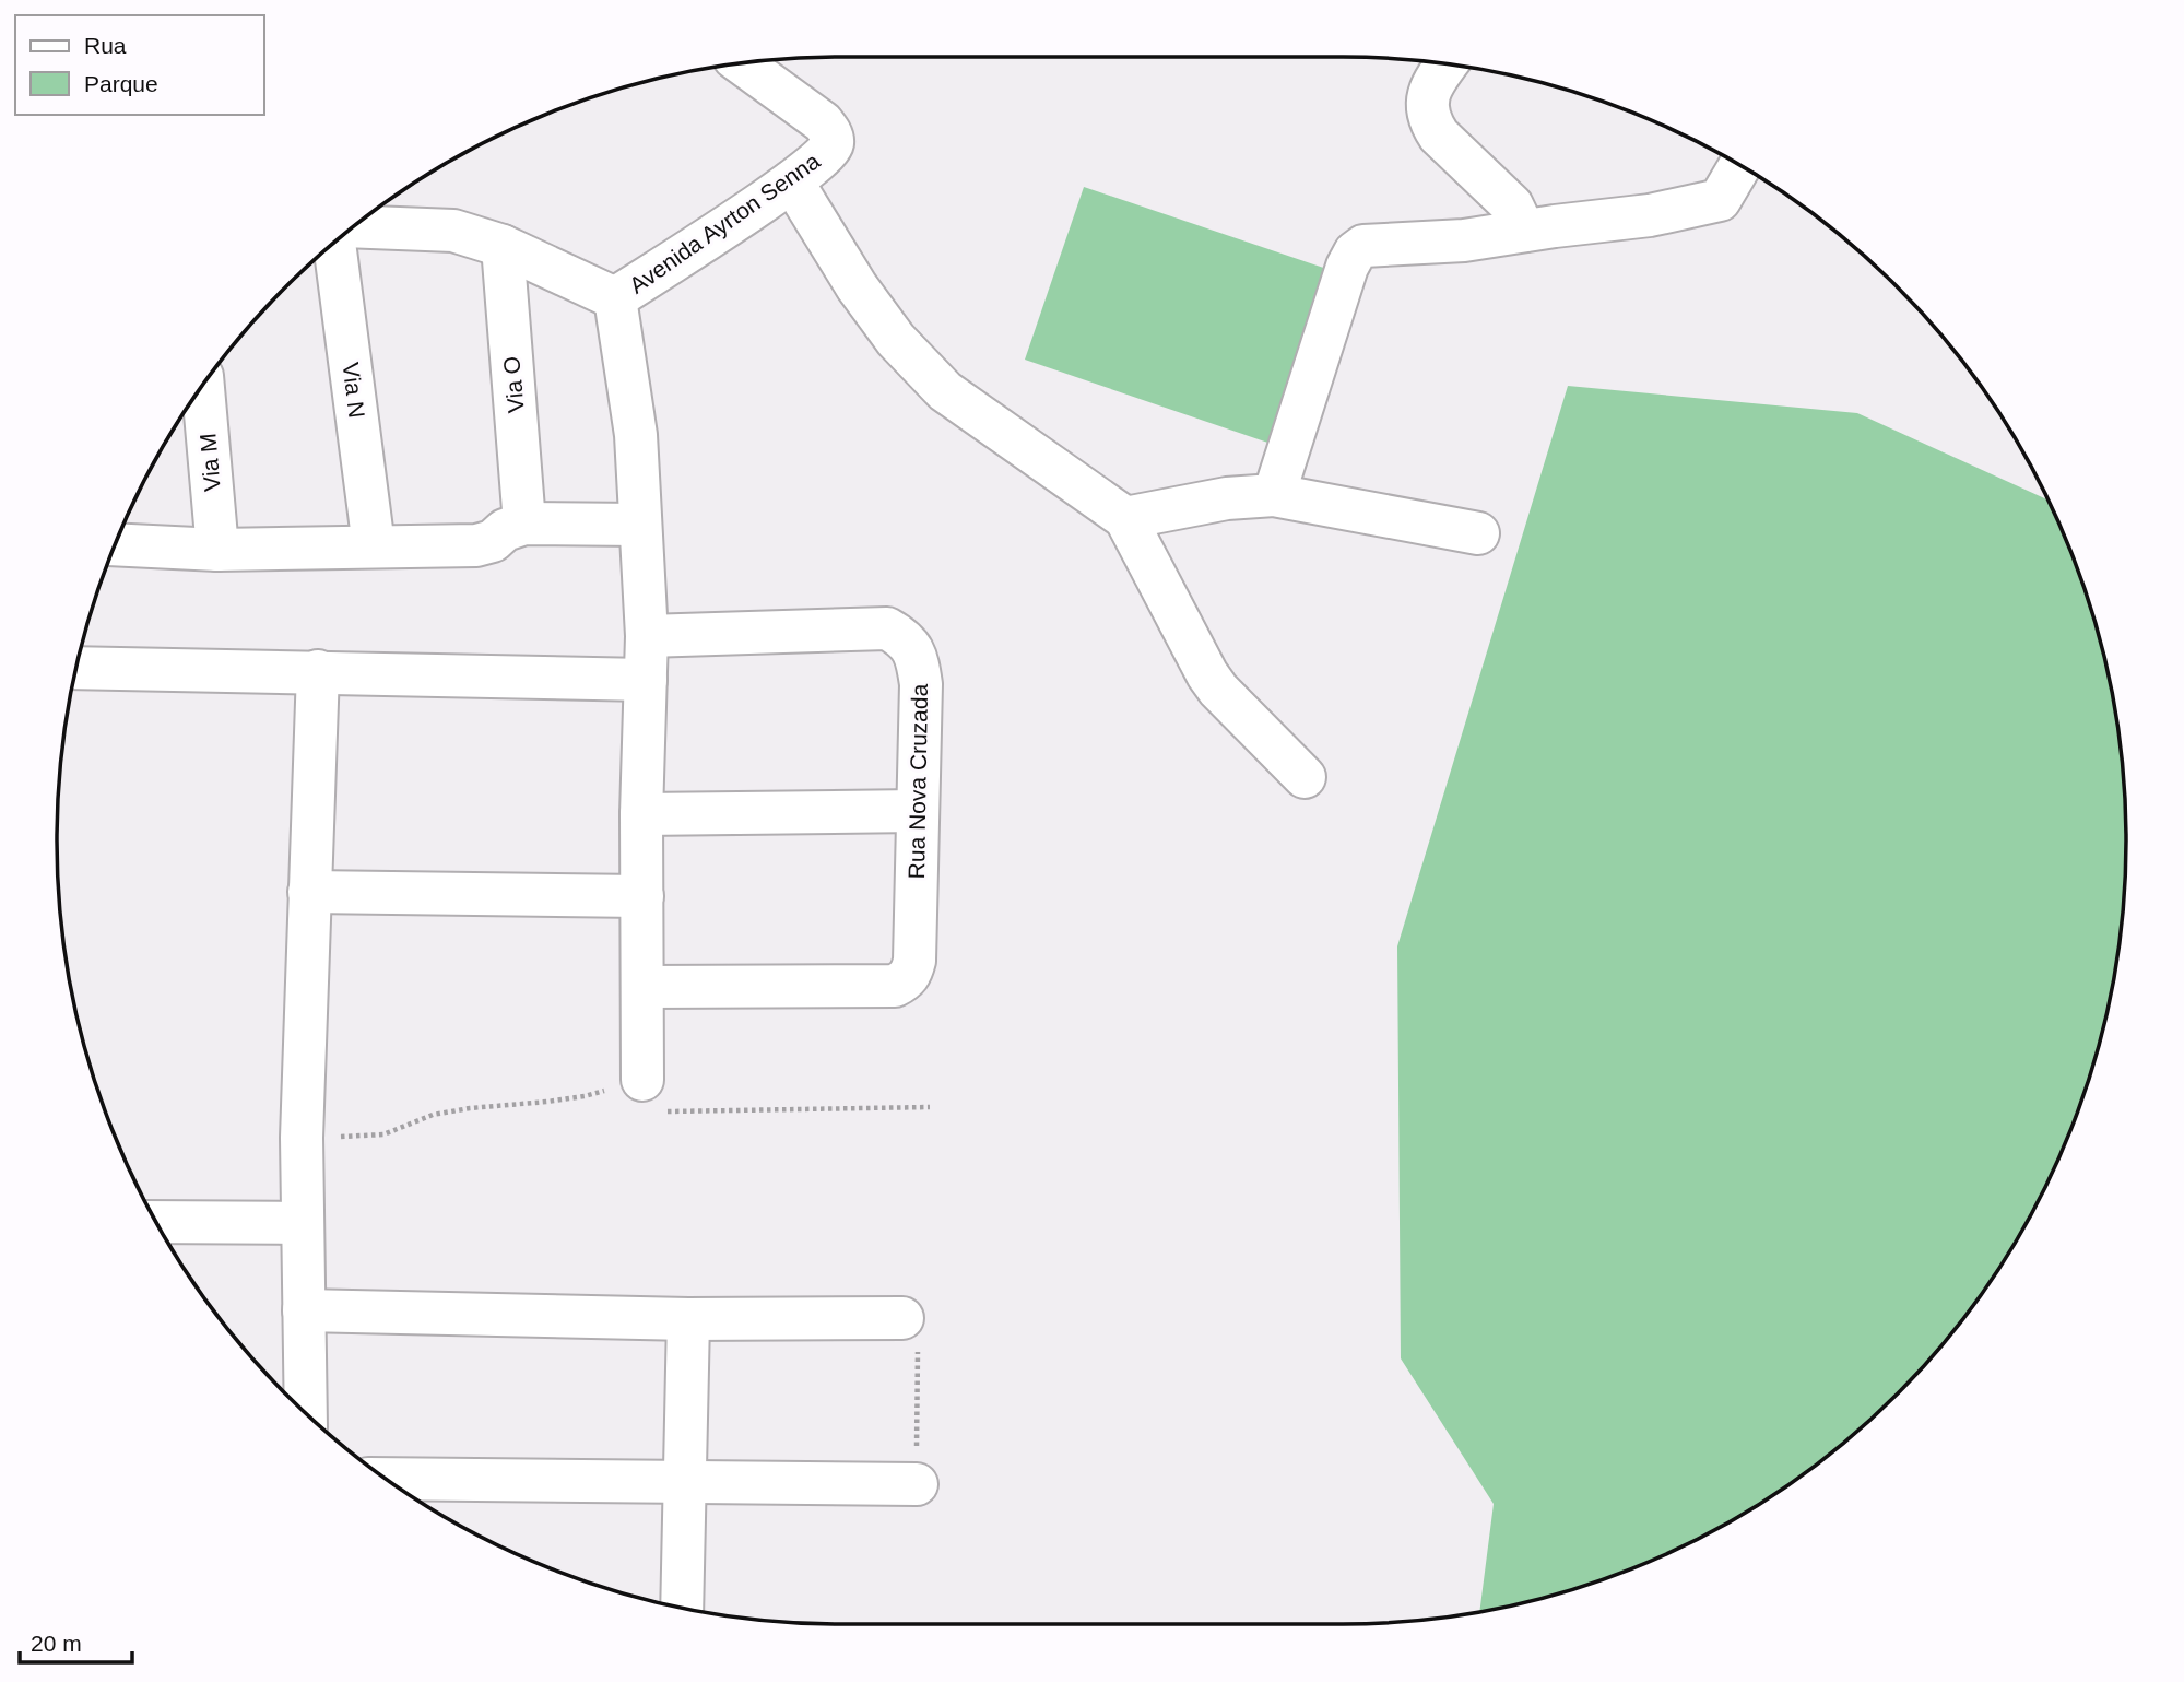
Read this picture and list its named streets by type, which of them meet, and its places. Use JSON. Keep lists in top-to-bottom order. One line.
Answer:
{"streets":{"street":["Avenida Ayrton Senna","Via O","Via N","Via M","Rua Nova Cruzada"]},"crossings":[["Avenida Ayrton Senna","Via O"]],"legend":["Rua","Parque"],"scale_bar":"20 m"}
